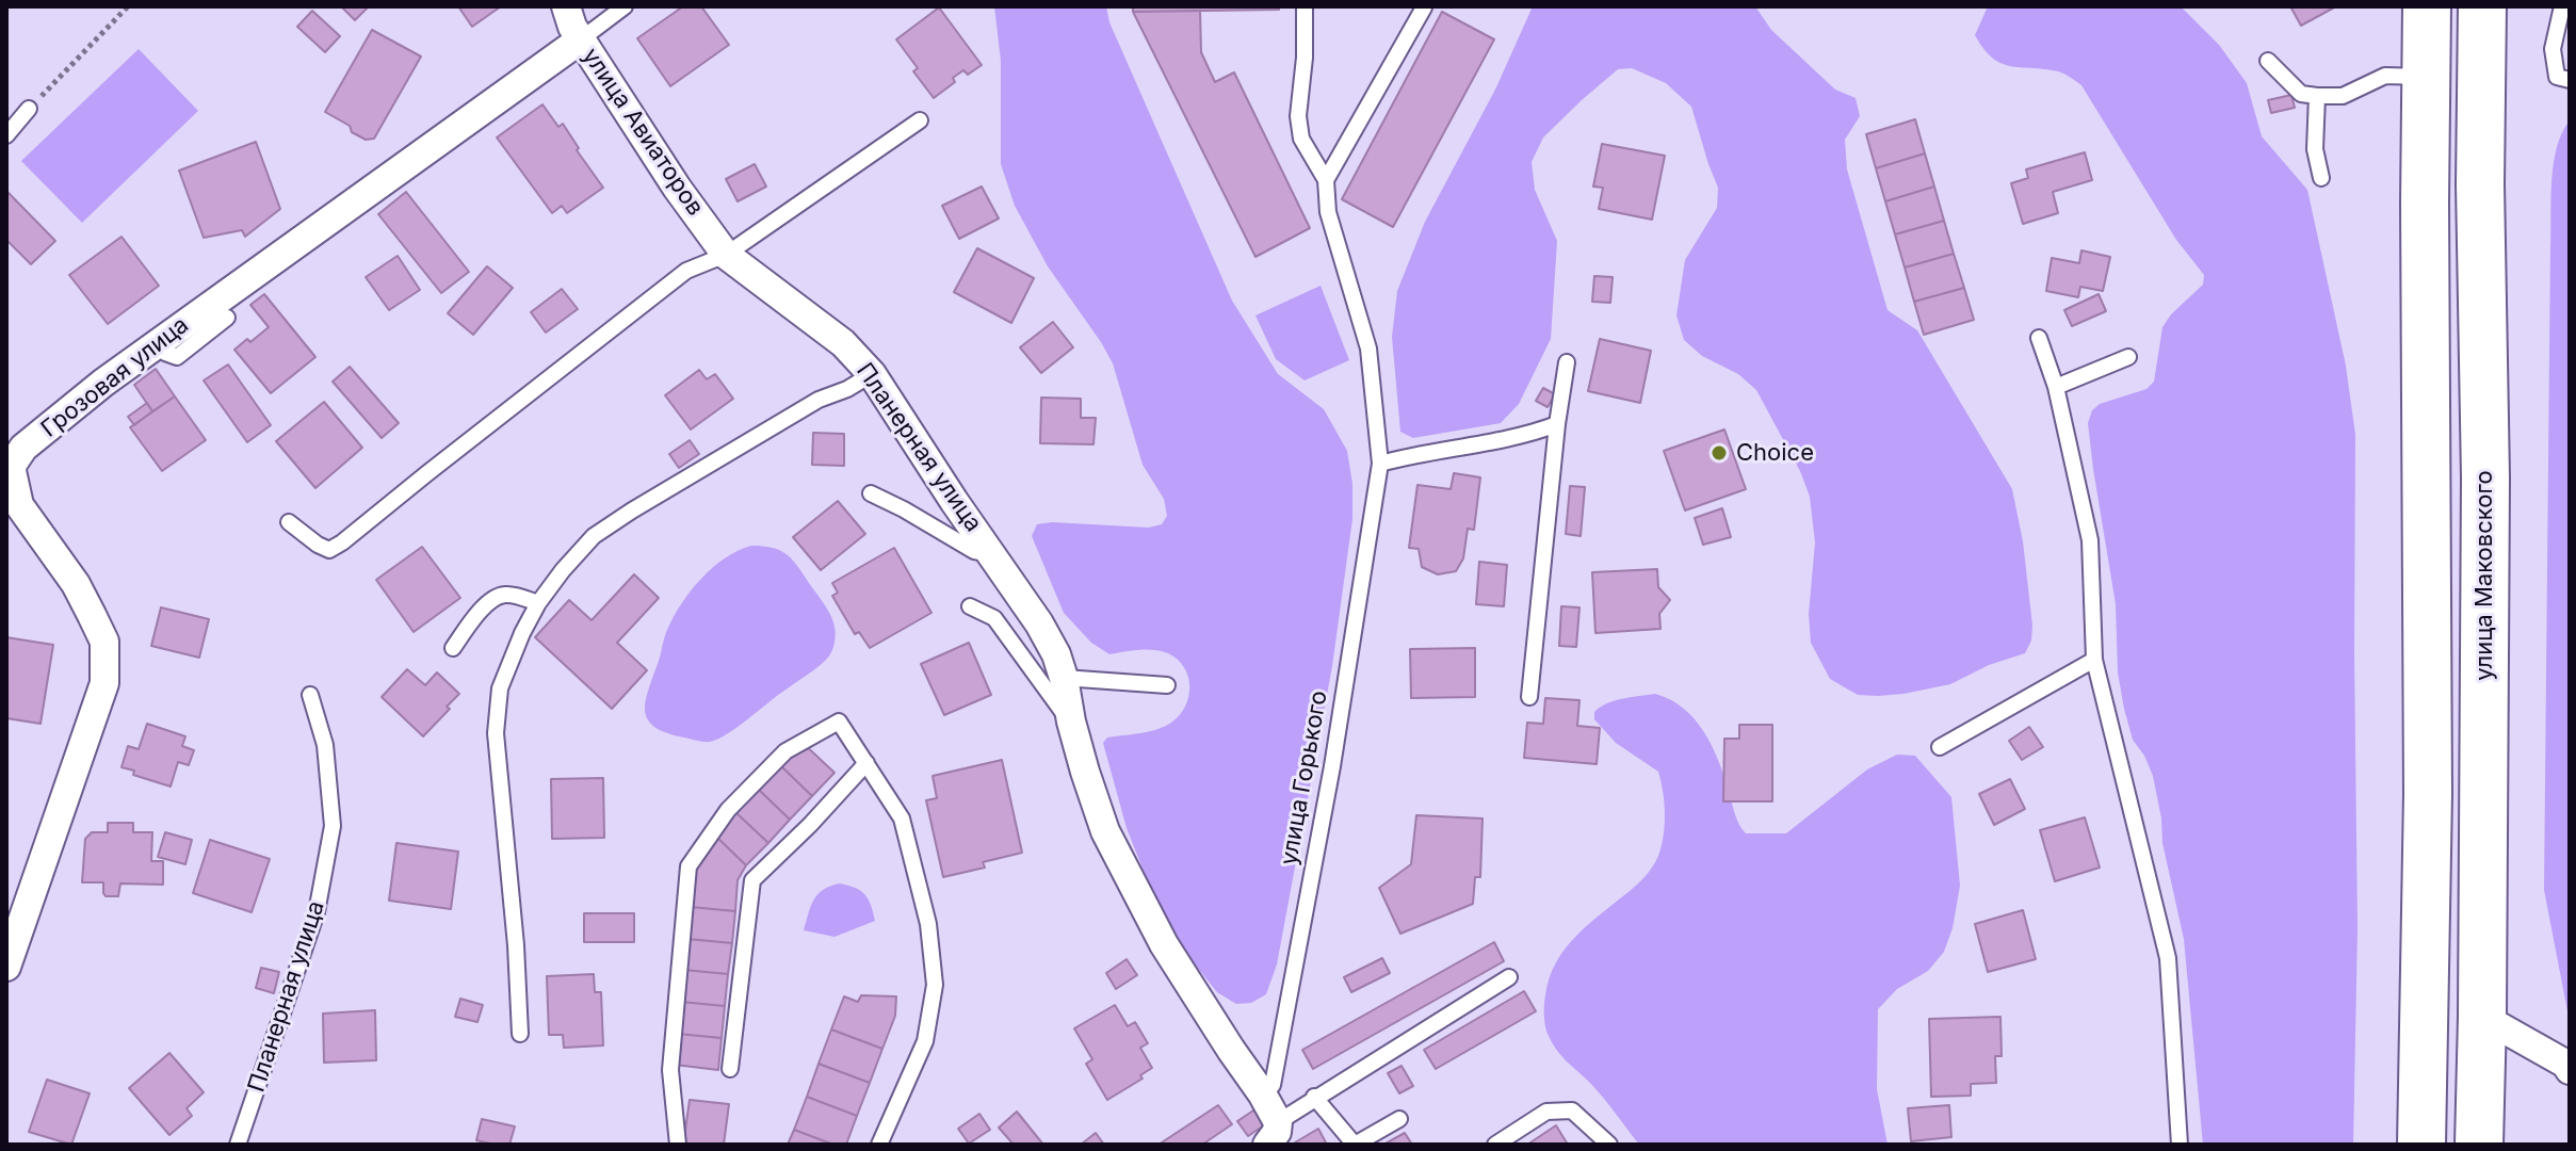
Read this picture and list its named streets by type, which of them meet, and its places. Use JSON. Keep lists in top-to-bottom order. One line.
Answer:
{"streets":{"highway":["улица Маковского"],"street":["улица Авиаторов","Грозовая улица","Планерная улица"],"lane":["улица Горького"]},"crossings":[["улица Авиаторов","Грозовая улица"],["улица Авиаторов","Планерная улица"],["Планерная улица","улица Горького"]],"places":["Choice"]}
